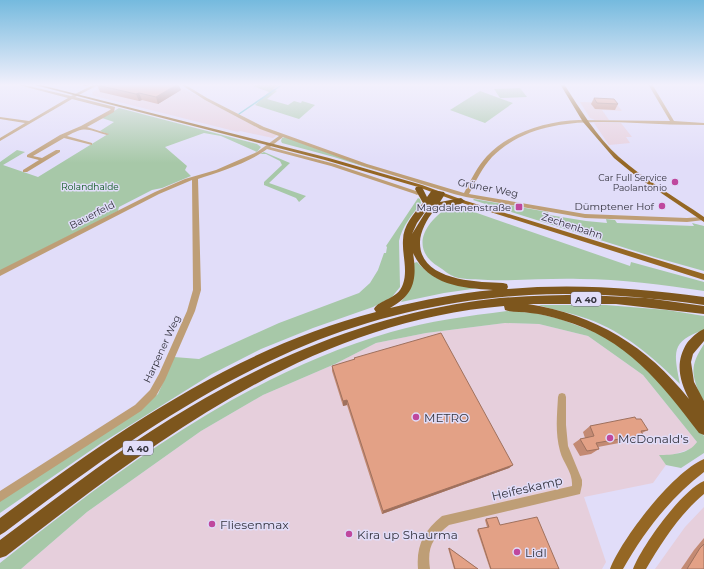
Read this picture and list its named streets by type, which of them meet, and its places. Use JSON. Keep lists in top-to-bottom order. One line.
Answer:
{"streets":{"highway":["A 40"],"main road":["Zechenbahn"],"street":["Grüner Weg","Bauerfeld","Harpener Weg","Heifeskamp"]},"crossings":[["Grüner Weg","Bauerfeld"],["Grüner Weg","Zechenbahn"],["Bauerfeld","Harpener Weg"]],"parks":["Rolandhalde"],"places":{"other":["Car Full Service Paolantonio","Dümptener Hof","METRO","McDonald's","Fliesenmax","Kira up Shaurma","Lidl"],"transit":["Magdalenenstraße"]}}
